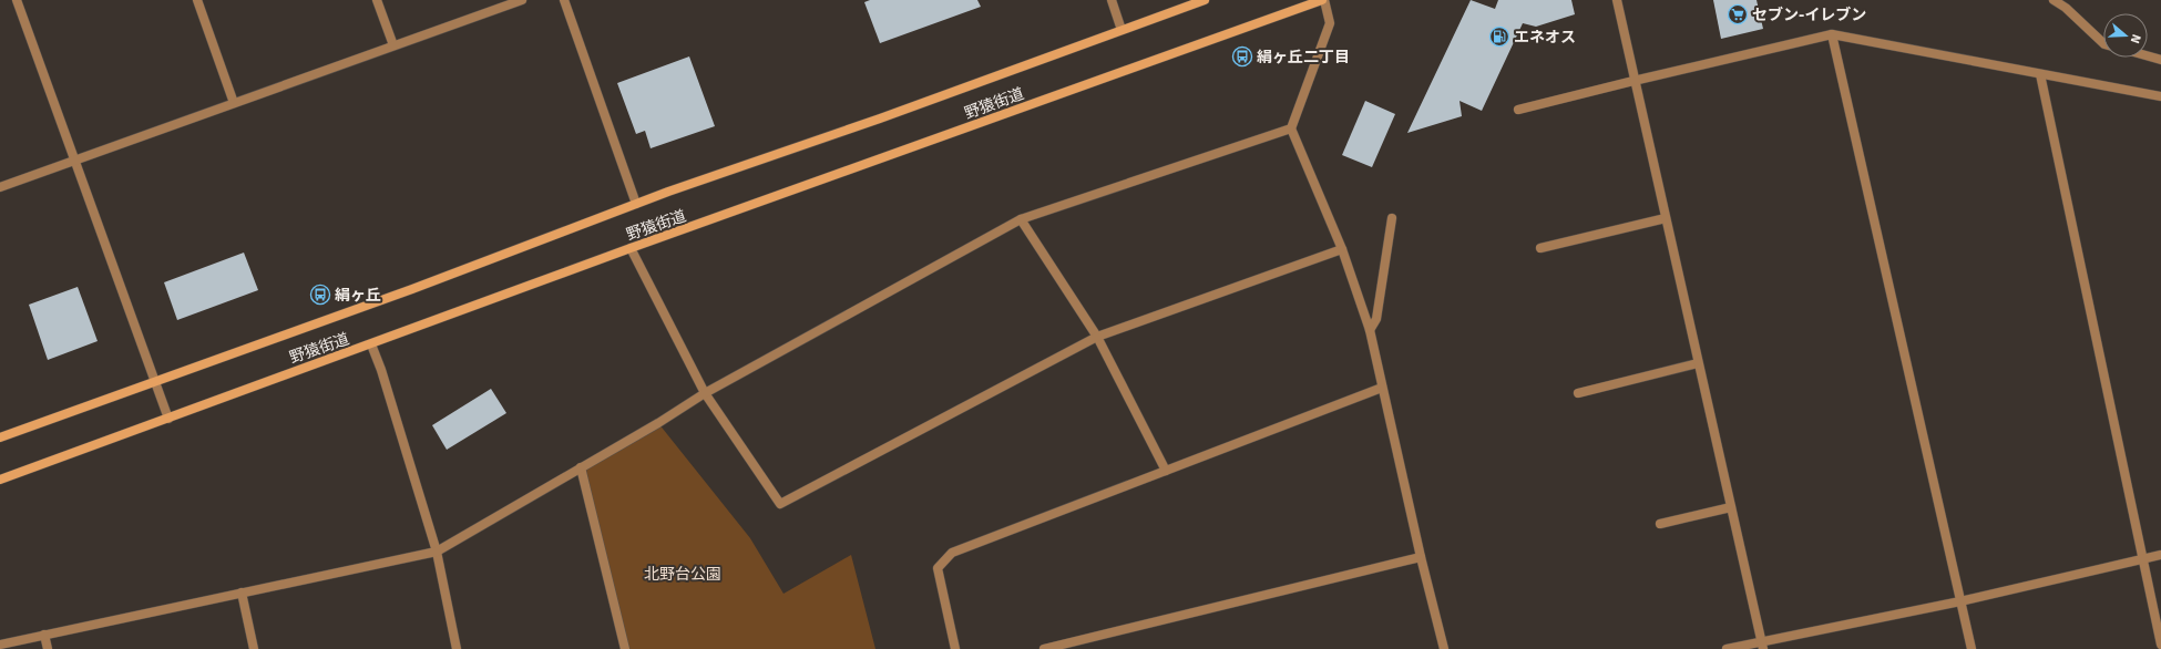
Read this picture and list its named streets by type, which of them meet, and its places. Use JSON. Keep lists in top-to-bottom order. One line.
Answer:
{"streets":{"main road":["野猿街道"]},"parks":["北野台公園"],"places":{"supermarket":["セブン-イレブン"],"fuel station":["エネオス"],"bus stop":["絹ヶ丘二丁目","絹ヶ丘"]},"north":"right"}
